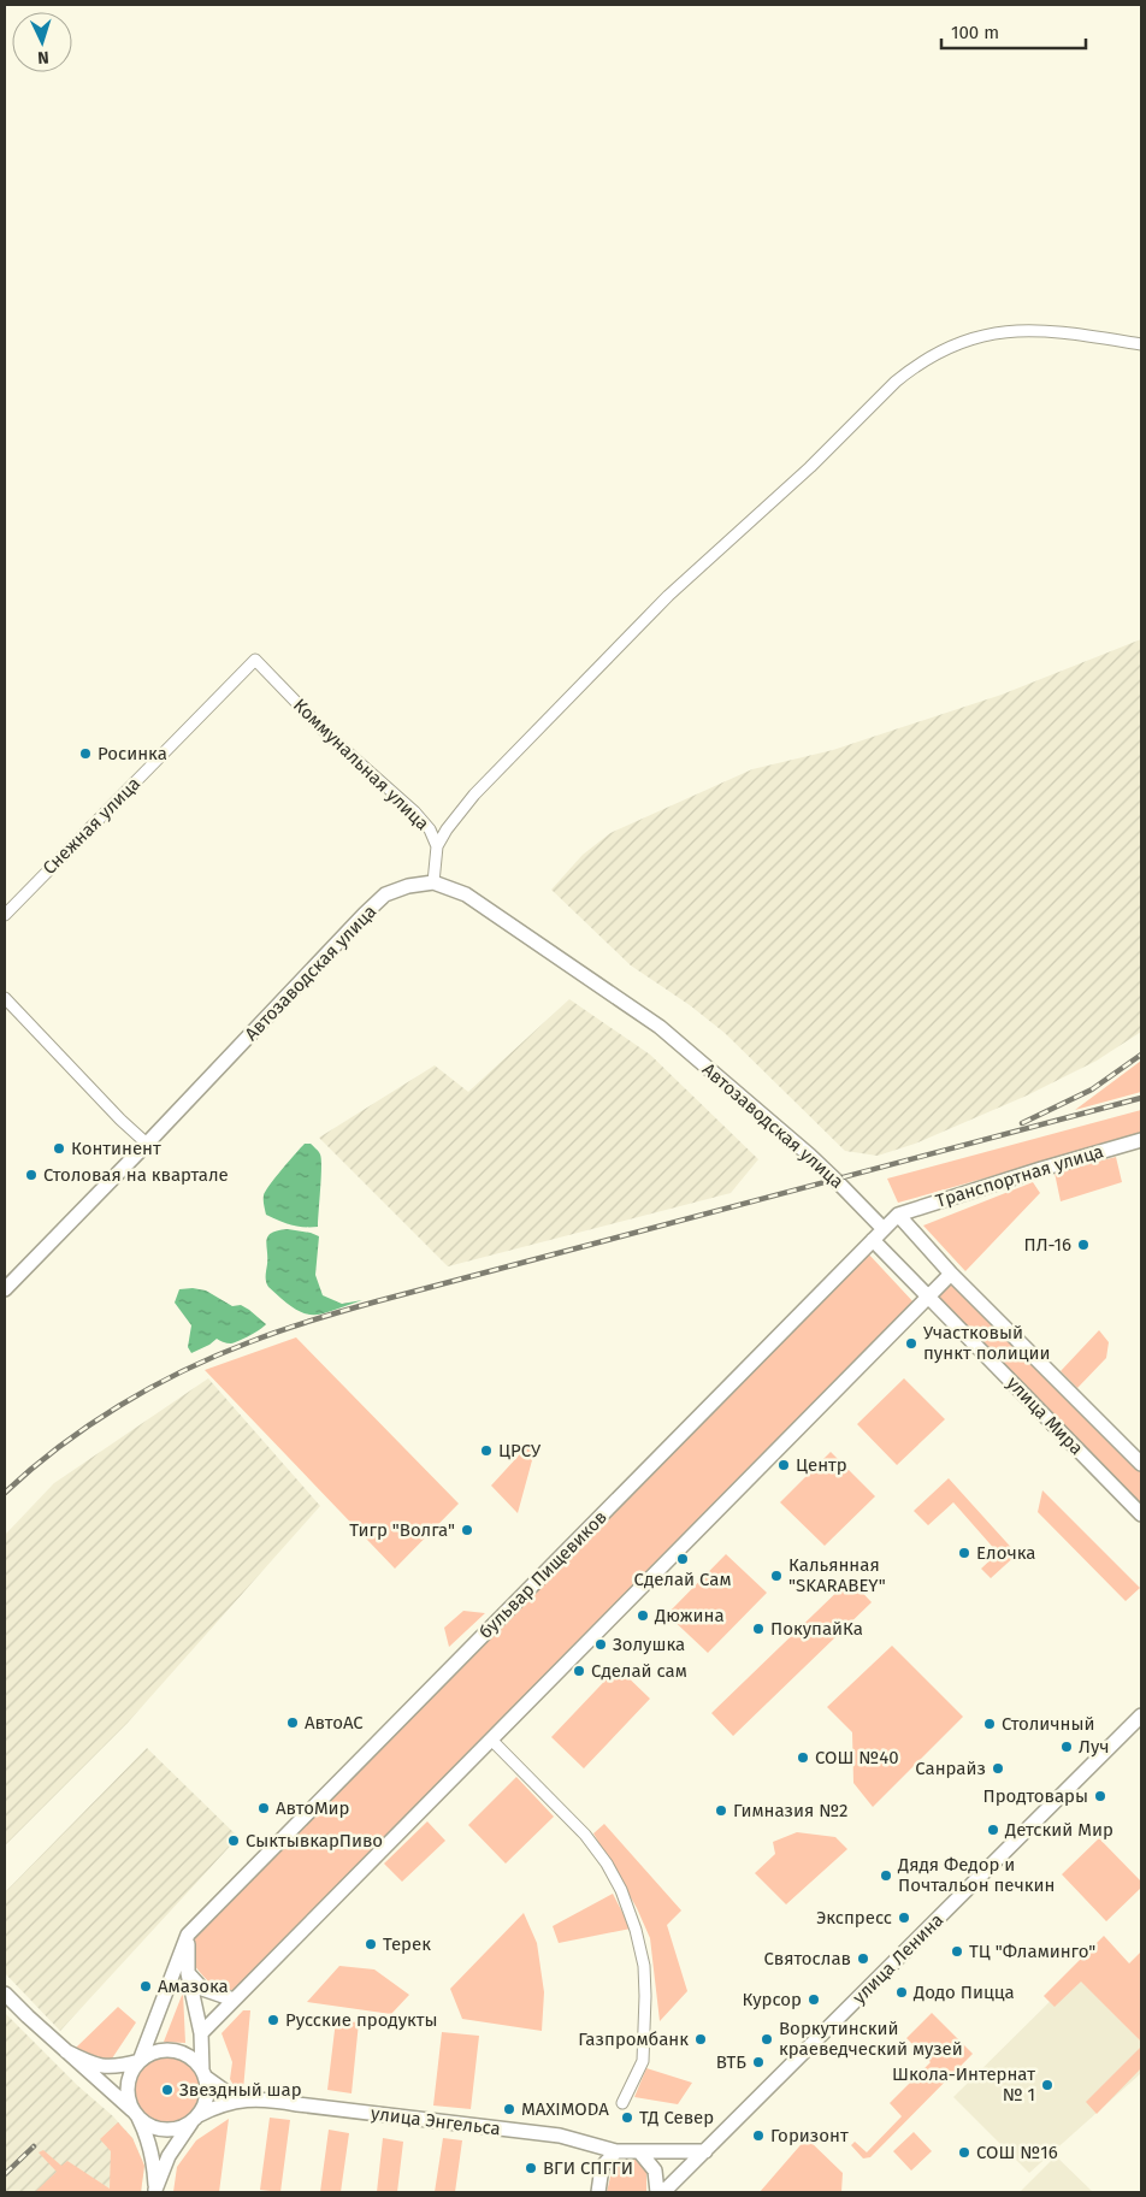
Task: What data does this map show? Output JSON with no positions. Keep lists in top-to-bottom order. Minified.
{"streets":{"main road":["Автозаводская улица","Транспортная улица","улица Мира","бульвар Пищевиков","улица Ленина","улица Энгельса"],"street":["Коммунальная улица","Снежная улица"]},"crossings":[["Коммунальная улица","Снежная улица"],["Коммунальная улица","Автозаводская улица"],["Автозаводская улица","бульвар Пищевиков"],["Транспортная улица","улица Мира"],["Транспортная улица","бульвар Пищевиков"],["улица Мира","бульвар Пищевиков"],["бульвар Пищевиков","улица Энгельса"]],"places":["Росинка","Континент","Столовая на квартале","ПЛ-16","Участковый пункт полиции","ЦРСУ","Центр","Тигр \"Волга\"","Елочка","Сделай Сам","Кальянная \"SKARABEY\"","Дюжина","ПокупайКа","Золушка","Сделай сам","АвтоАС","Столичный","Луч","СОШ №40","Санрайз","Продтовары","АвтоМир","Гимназия №2","Детский Мир","СыктывкарПиво","Дядя Федор и Почтальон печкин","Экспресс","Терек","ТЦ \"Фламинго\"","Святослав","Амазока","Додо Пицца","Курсор","Русские продукты","Газпромбанк","Воркутинский краеведческий музей","ВТБ","Школа-Интернат № 1","Звездный шар","MAXIMODA","ТД Север","Горизонт","СОШ №16","ВГИ СПГГИ"],"scale_bar":"100 m","north":"bottom"}
